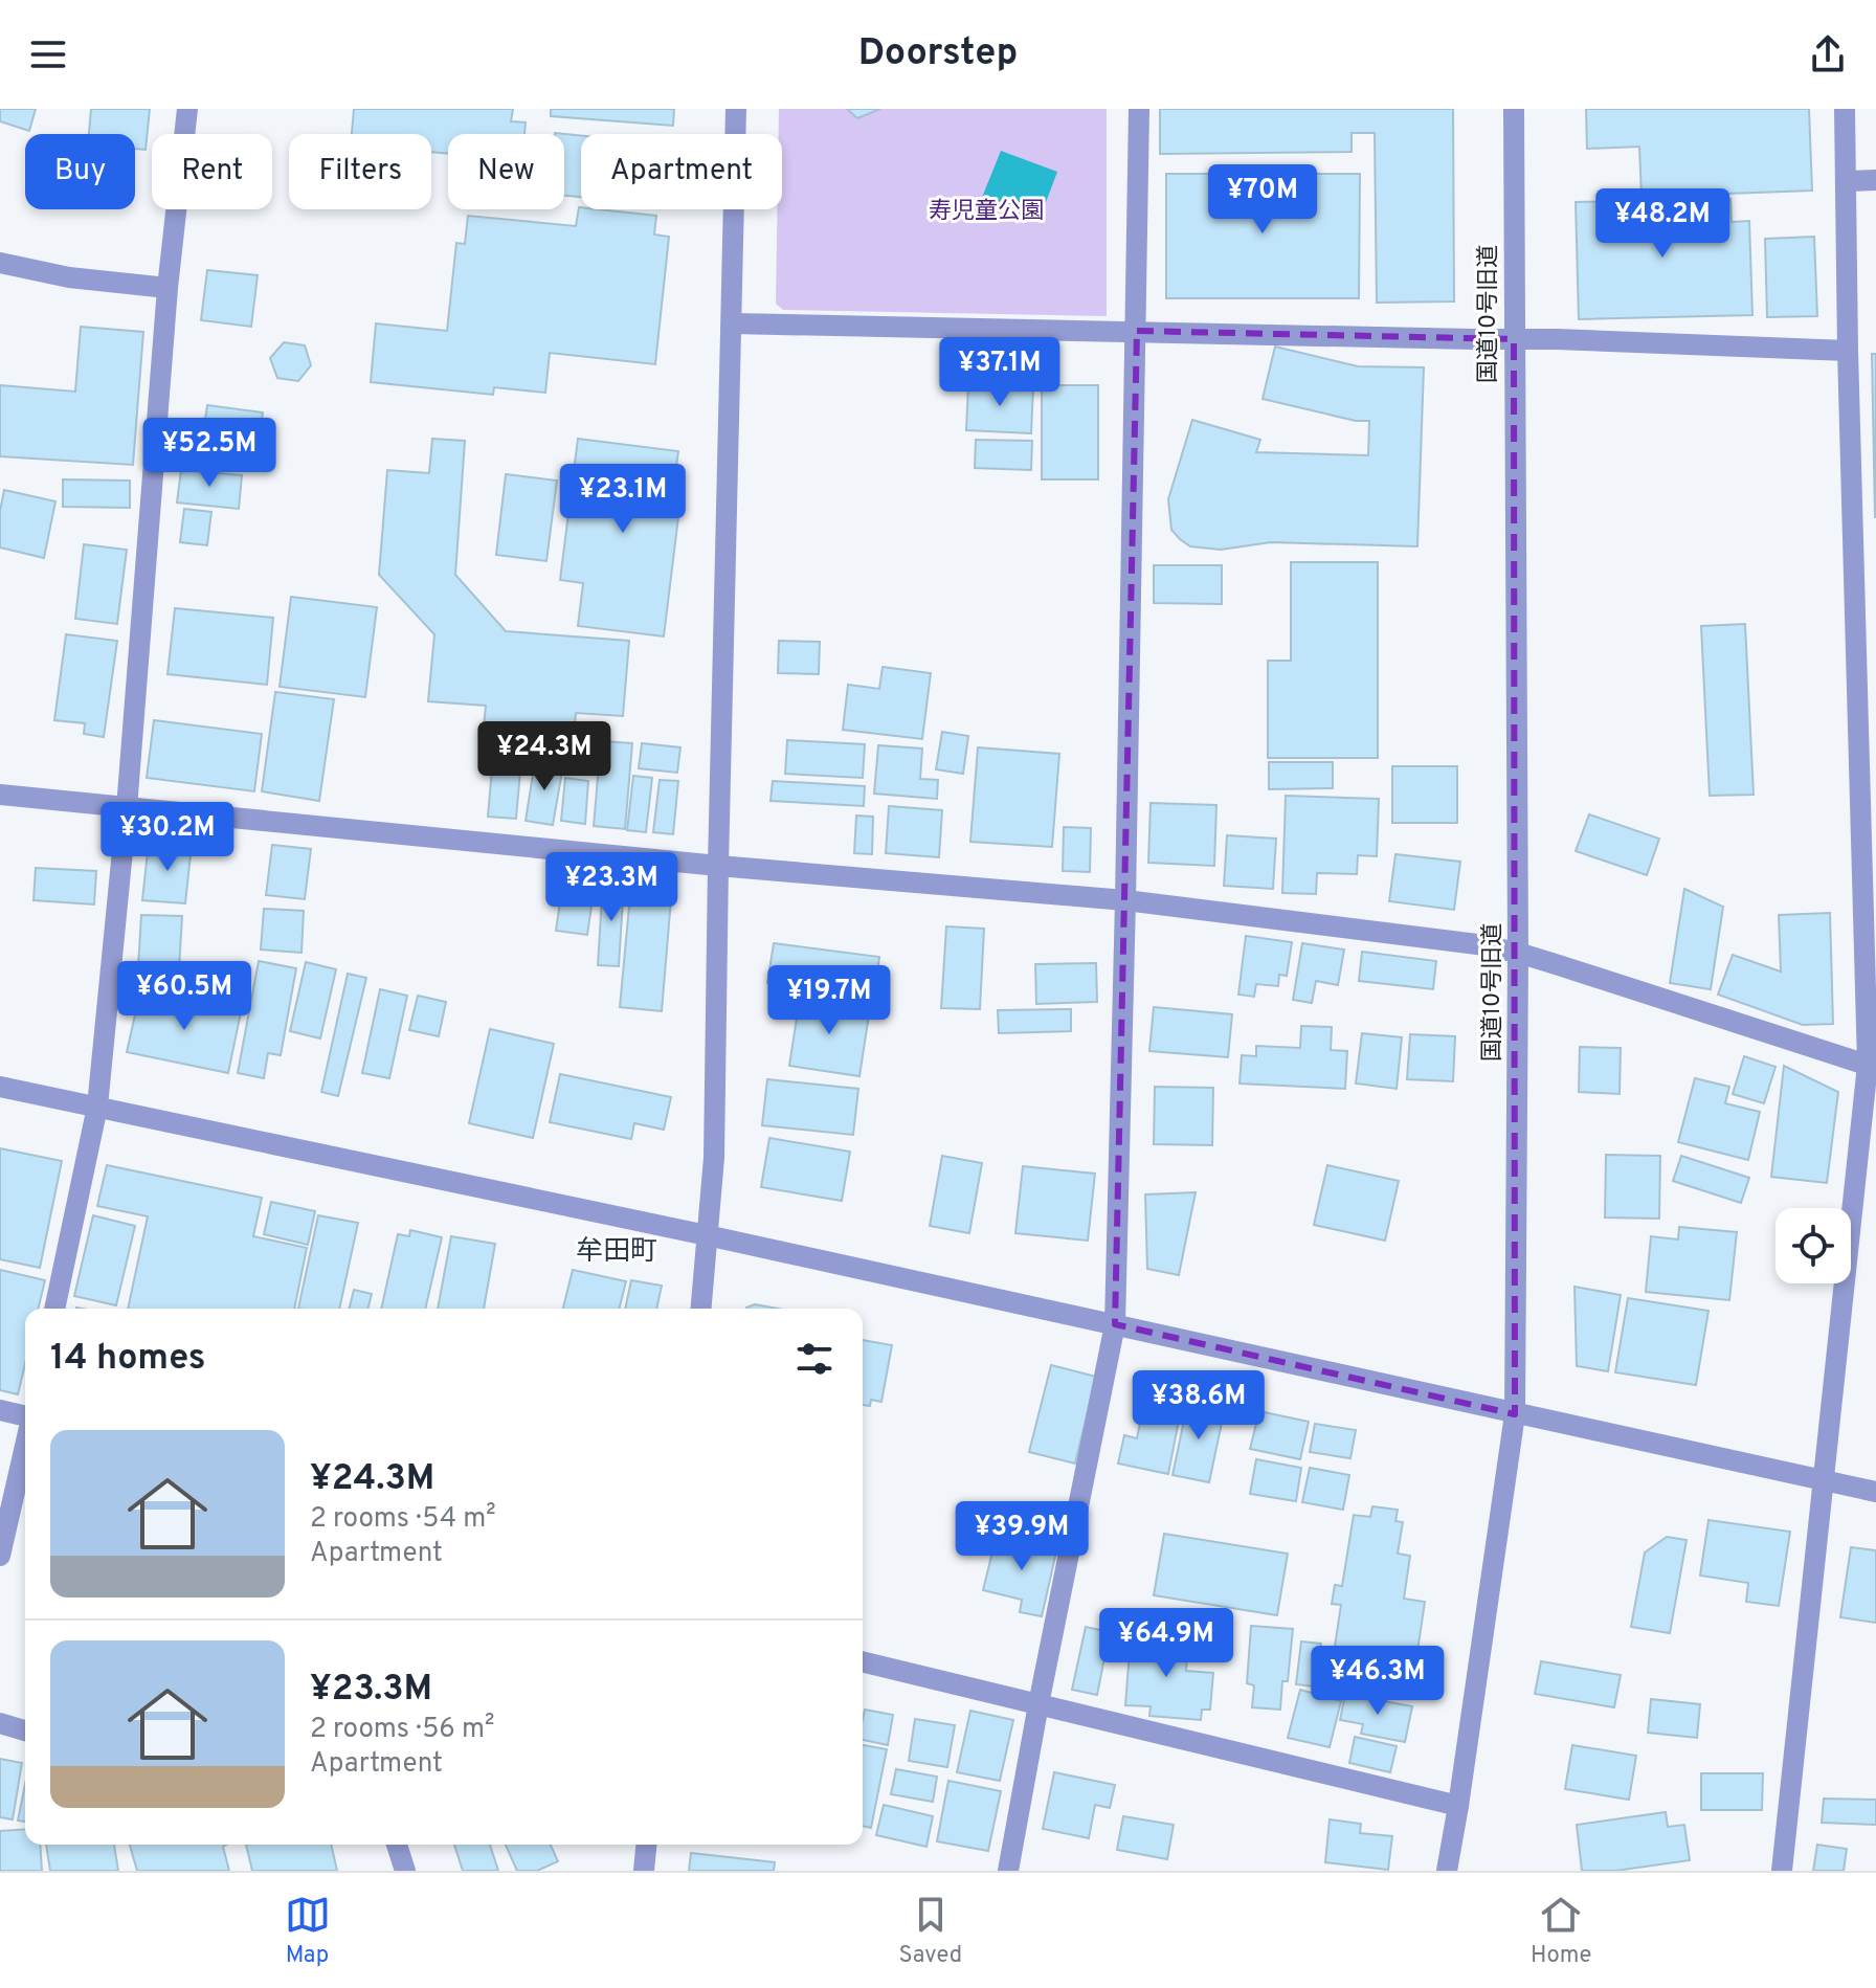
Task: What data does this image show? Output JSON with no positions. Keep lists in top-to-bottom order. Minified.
{"streets":{"street":["国道10号旧道"]},"districts":["牟田町"],"parks":["寿児童公園"],"page":{"header":"Doorstep","chip":["Buy","Rent","Filters","New","Apartment"],"price":["¥70M","¥48.2M","¥37.1M","¥52.5M","¥23.1M","¥24.3M","¥30.2M","¥23.3M","¥60.5M","¥19.7M","¥38.6M","¥39.9M","¥64.9M","¥46.3M"],"heading":"14 homes","list":[{"name":"¥24.3M","note":"2 rooms · 54 m² · Apartment"},{"name":"¥23.3M","note":"2 rooms · 56 m² · Apartment"}],"tabs":["Map","Saved","Home"]}}
